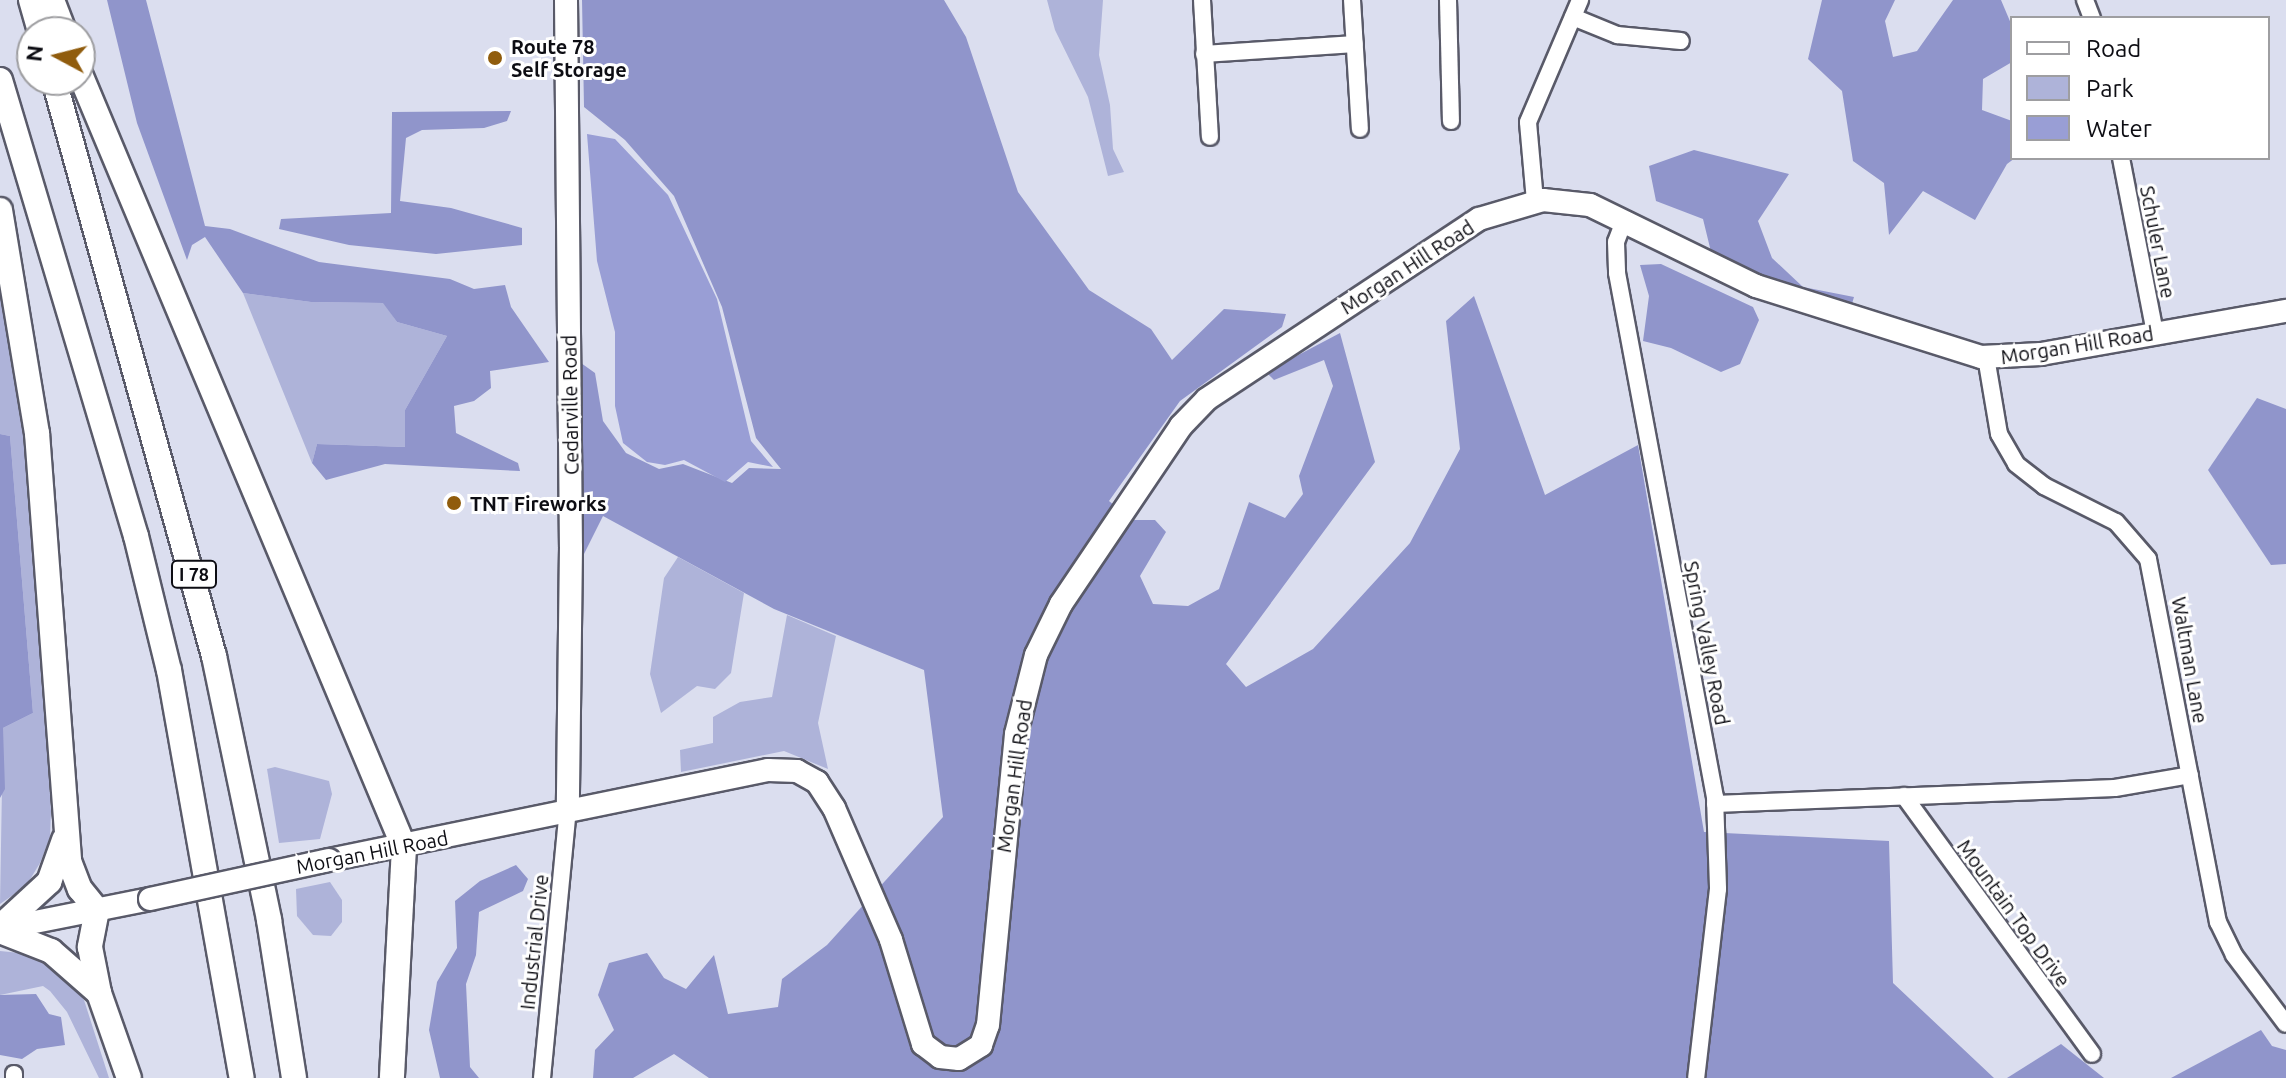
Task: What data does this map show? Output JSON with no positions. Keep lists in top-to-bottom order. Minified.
{"streets":{"highway":["I 78"],"main road":["Morgan Hill Road","Cedarville Road"],"street":["Schuler Lane","Spring Valley Road","Waltman Lane","Mountain Top Drive","Industrial Drive"]},"crossings":[["Schuler Lane","Morgan Hill Road"],["Morgan Hill Road","Cedarville Road"],["Morgan Hill Road","Spring Valley Road"],["Morgan Hill Road","Waltman Lane"],["Morgan Hill Road","Industrial Drive"],["Cedarville Road","Industrial Drive"]],"places":["Route 78 Self Storage","TNT Fireworks"],"legend":["Road","Park","Water"],"north":"left"}
